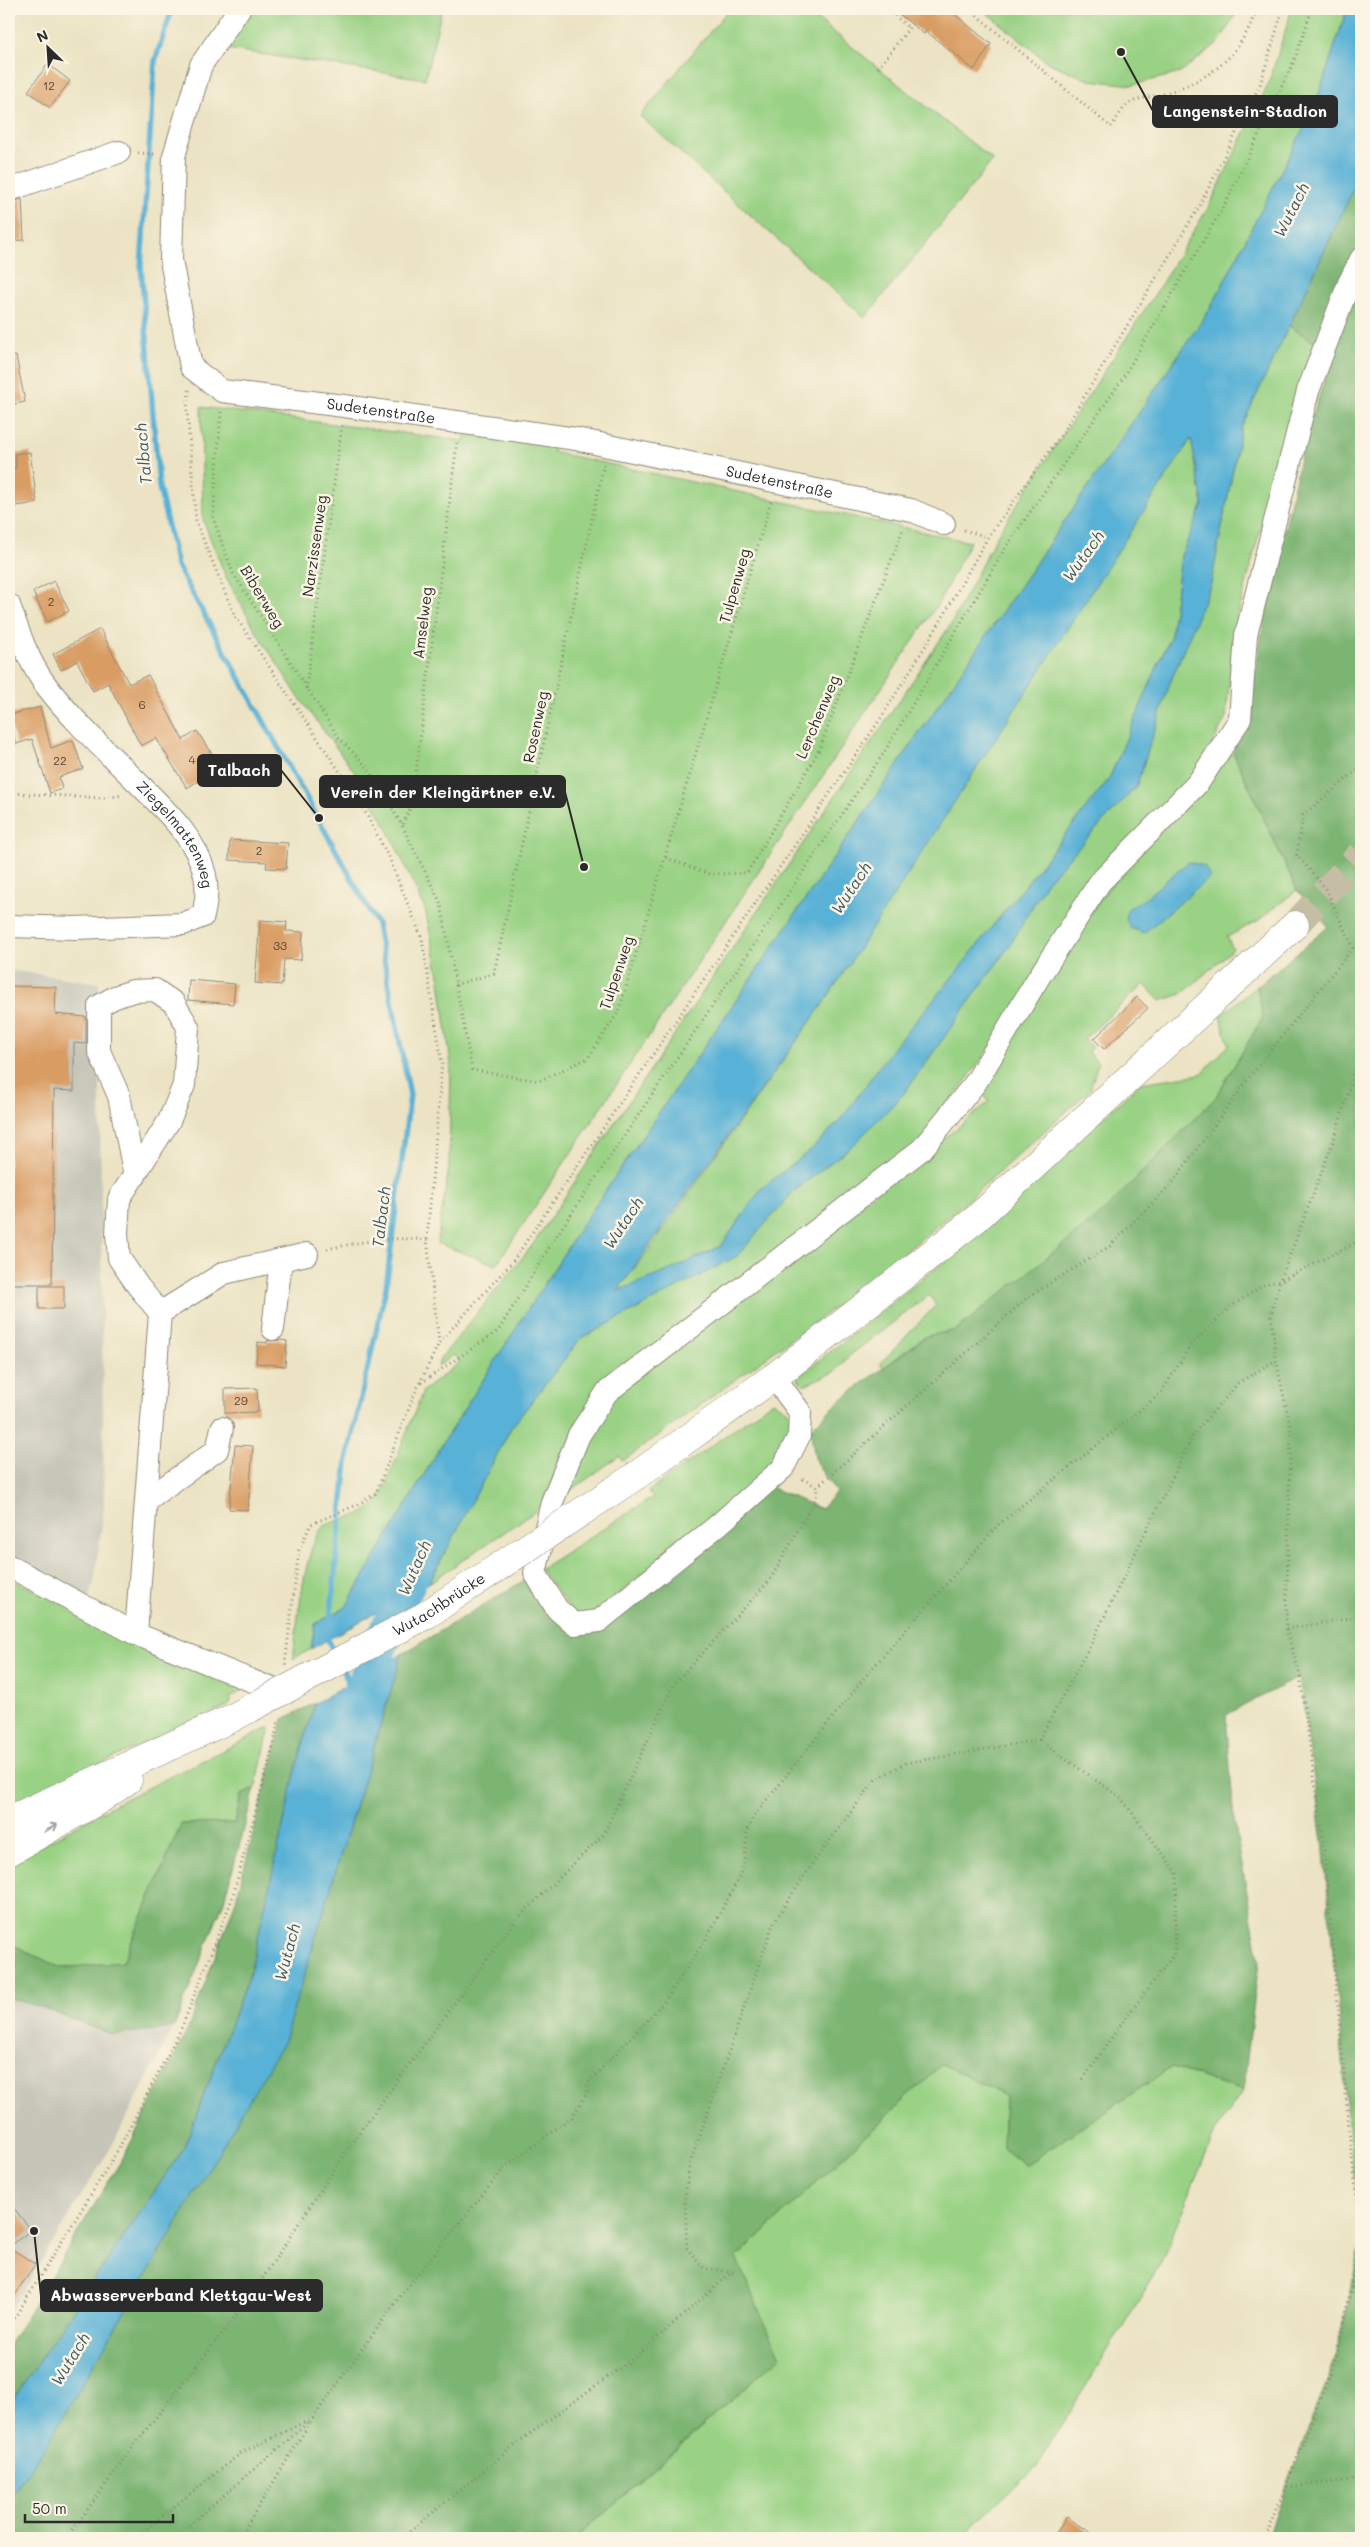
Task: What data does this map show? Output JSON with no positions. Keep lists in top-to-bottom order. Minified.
{"streets":{"highway":["Wutachbrücke"],"street":["Sudetenstraße","Ziegelmattenweg"],"path":["Narzissenweg","Tulpenweg","Biberweg","Amselweg","Lerchenweg","Rosenweg"]},"crossings":[["Sudetenstraße","Narzissenweg"],["Sudetenstraße","Tulpenweg"],["Sudetenstraße","Biberweg"],["Sudetenstraße","Amselweg"],["Sudetenstraße","Lerchenweg"],["Sudetenstraße","Rosenweg"],["Narzissenweg","Tulpenweg"],["Narzissenweg","Biberweg"],["Tulpenweg","Biberweg"],["Tulpenweg","Amselweg"],["Tulpenweg","Lerchenweg"],["Tulpenweg","Rosenweg"]],"water":["Wutach","Talbach"],"places":["Langenstein-Stadion","Talbach","Verein der Kleingärtner e.V.","Abwasserverband Klettgau-West"],"house_numbers":["12","2","6","4","22","2","33","29"],"scale_bar":"50 m","north":"top left"}
